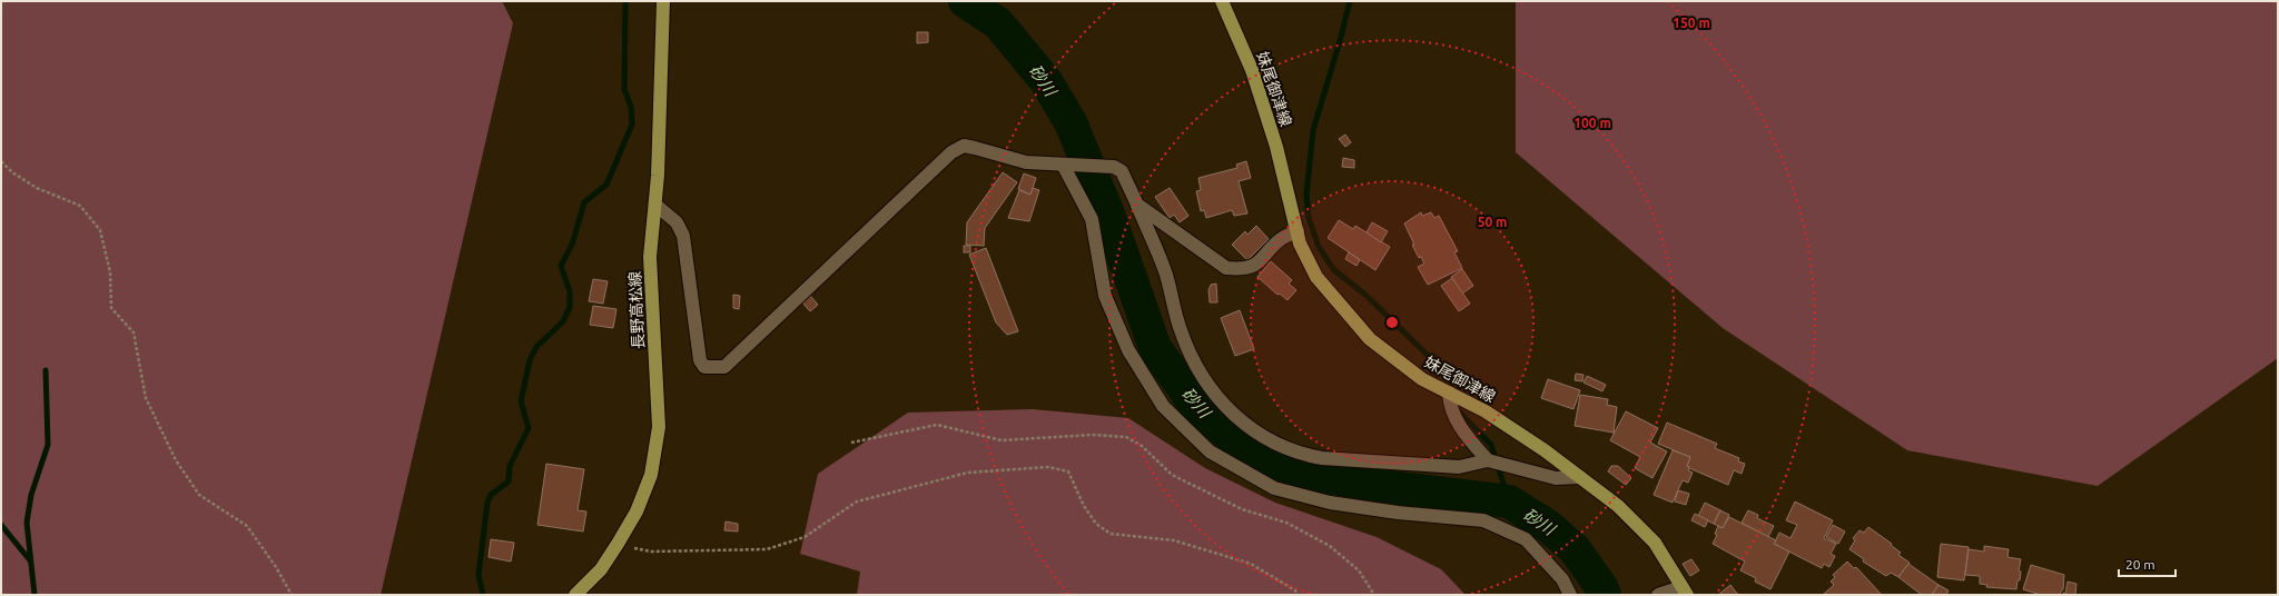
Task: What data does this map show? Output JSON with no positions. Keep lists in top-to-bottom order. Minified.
{"streets":{"main road":["妹尾御津線","長野高松線"]},"water":["砂川"],"scale_bar":"20 m","rings":["150 m","100 m","50 m"]}
